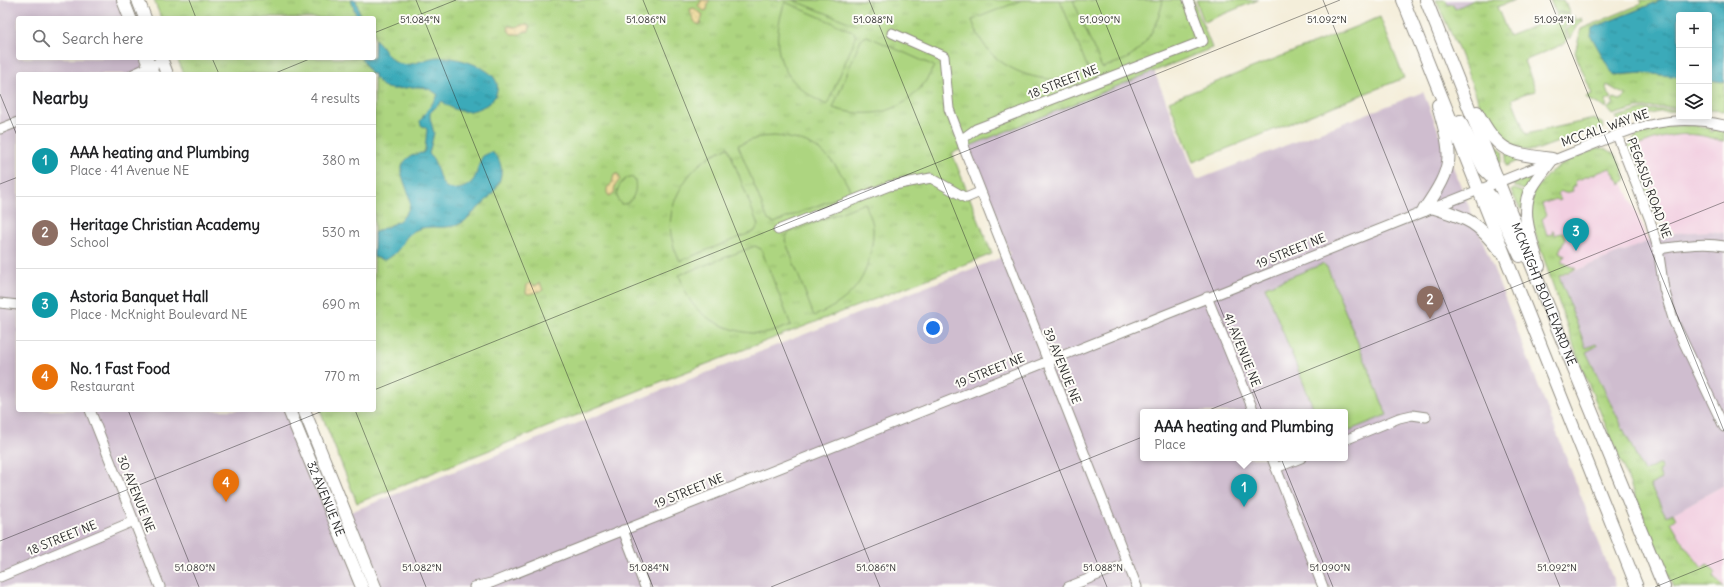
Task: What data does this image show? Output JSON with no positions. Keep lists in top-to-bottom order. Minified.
{"streets":{"main road":["MCKNIGHT BOULEVARD NE","32 AVENUE NE"],"street":["18 STREET NE","MCCALL WAY NE","PEGASUS ROAD NE","19 STREET NE","41 AVENUE NE","39 AVENUE NE","30 AVENUE NE"]},"crossings":[["18 STREET NE","39 AVENUE NE"],["18 STREET NE","30 AVENUE NE"],["MCCALL WAY NE","PEGASUS ROAD NE"],["MCCALL WAY NE","19 STREET NE"],["MCCALL WAY NE","MCKNIGHT BOULEVARD NE"],["19 STREET NE","MCKNIGHT BOULEVARD NE"],["19 STREET NE","41 AVENUE NE"],["19 STREET NE","39 AVENUE NE"]],"page":{"map_buttons":["+","−"],"search":"Search here","heading":["Nearby","4 results"],"list":[{"mark":"1","name":"AAA heating and Plumbing","note":"Place · 41 Avenue NE","value":"380 m"},{"mark":"2","name":"Heritage Christian Academy","note":"School","value":"530 m"},{"mark":"3","name":"Astoria Banquet Hall","note":"Place · McKnight Boulevard NE","value":"690 m"},{"mark":"4","name":"No. 1 Fast Food","note":"Restaurant","value":"770 m"}],"pins":["3","2","4","1"],"popup":["AAA heating and Plumbing","Place"]},"coordinates":["51.084°N","51.086°N","51.088°N","51.090°N","51.092°N","51.094°N","51.080°N","51.082°N"]}
